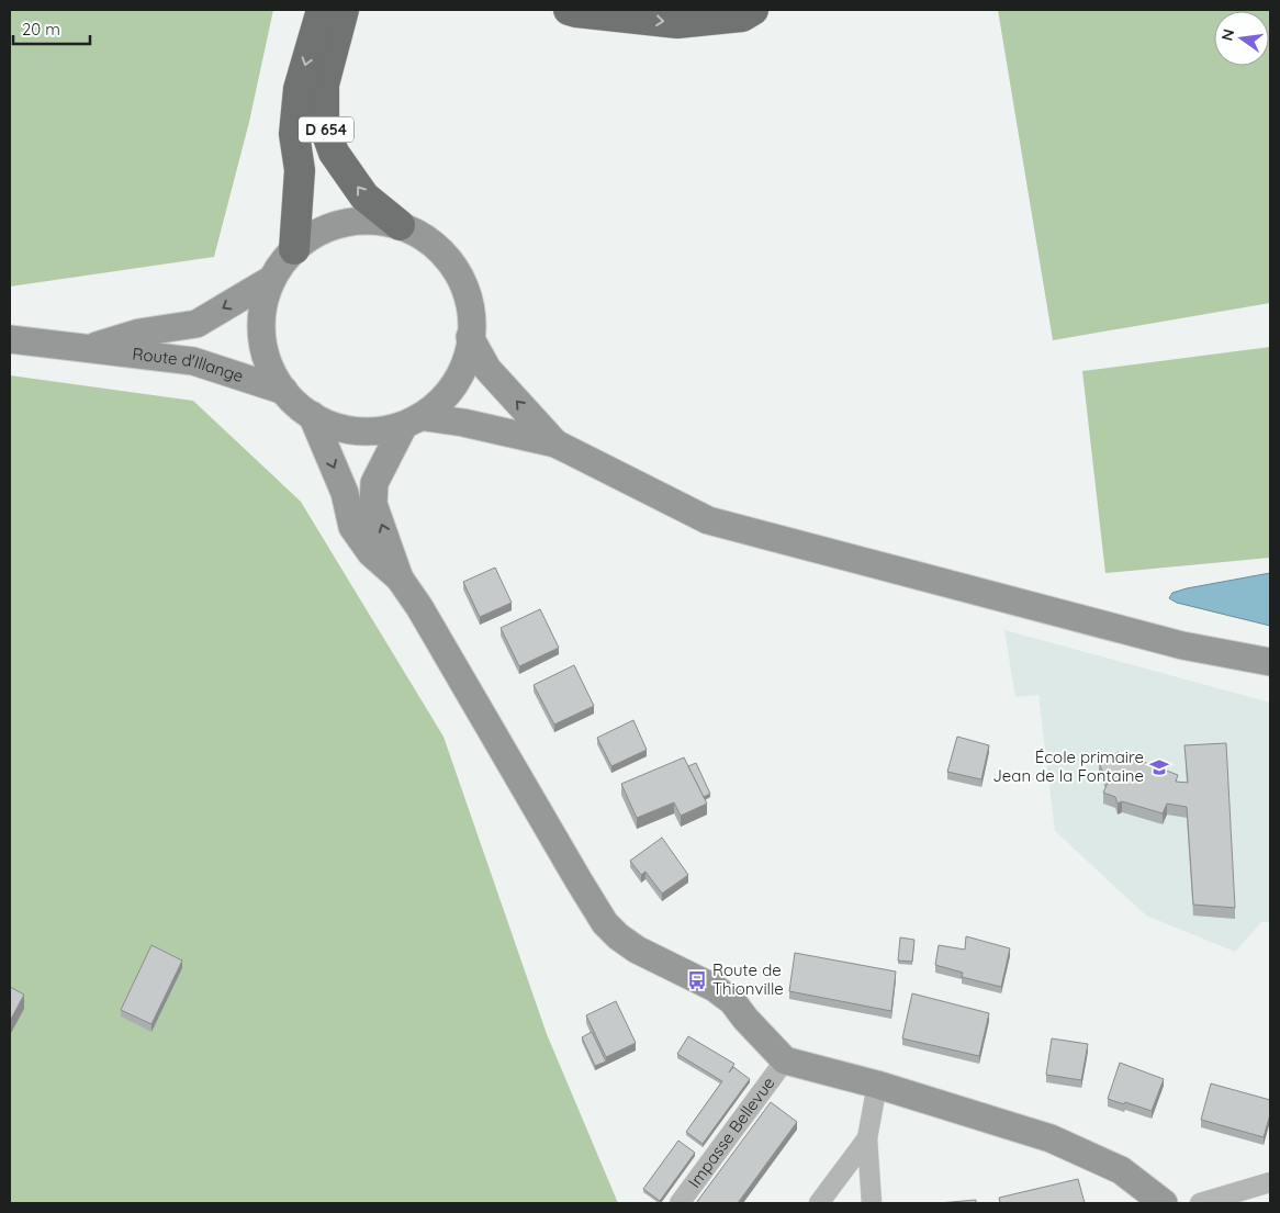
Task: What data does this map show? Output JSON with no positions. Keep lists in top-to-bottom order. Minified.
{"streets":{"highway":["D 654"],"main road":["Route d'Illange"],"street":["Impasse Bellevue"]},"one_way":["Route d'Illange"],"places":{"school or university":["École primaire Jean de la Fontaine"],"bus stop":["Route de Thionville"]},"scale_bar":"20 m","north":"left"}
